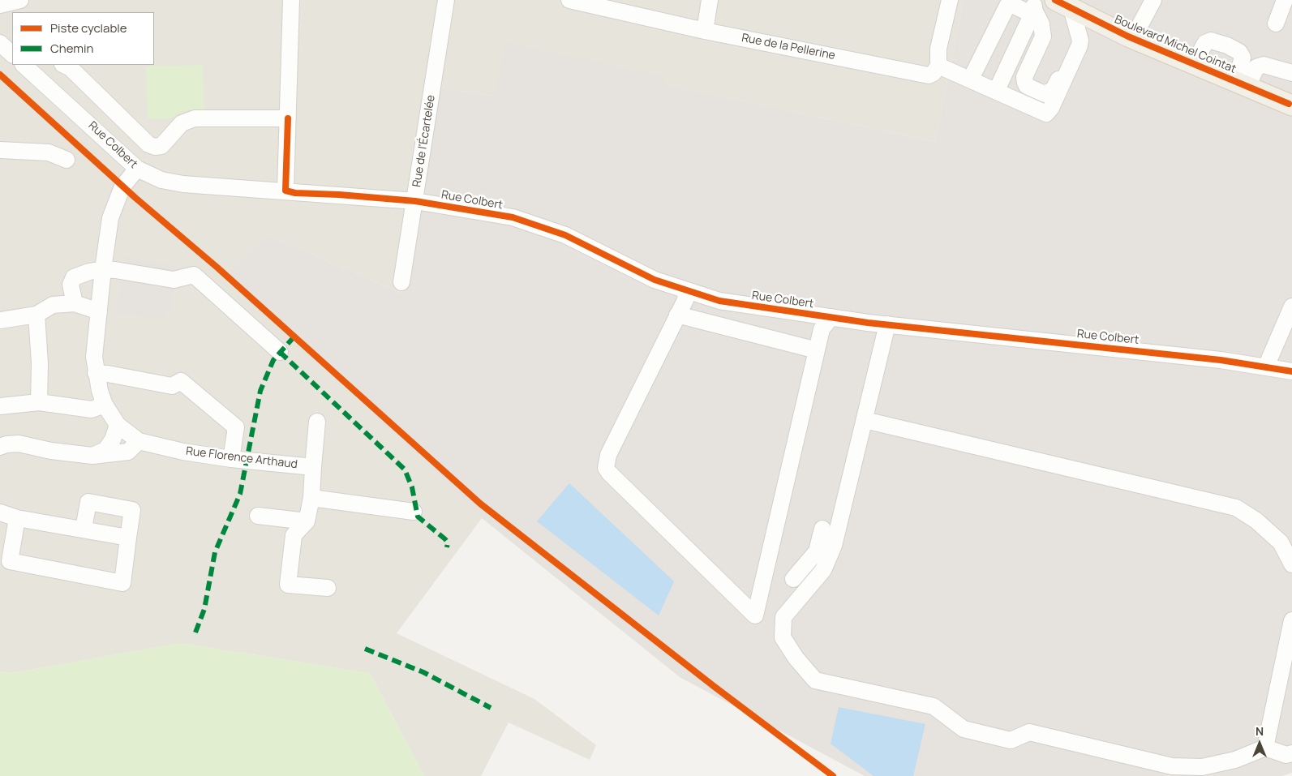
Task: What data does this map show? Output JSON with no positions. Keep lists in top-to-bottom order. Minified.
{"streets":{"main road":["Boulevard Michel Cointat"],"street":["Rue de la Pellerine","Rue de l'Écartelée","Rue Colbert","Rue Florence Arthaud"]},"crossings":[["Rue de l'Écartelée","Rue Colbert"],["Rue Colbert","Rue Florence Arthaud"]],"legend":["Piste cyclable","Chemin"],"north":"top"}
